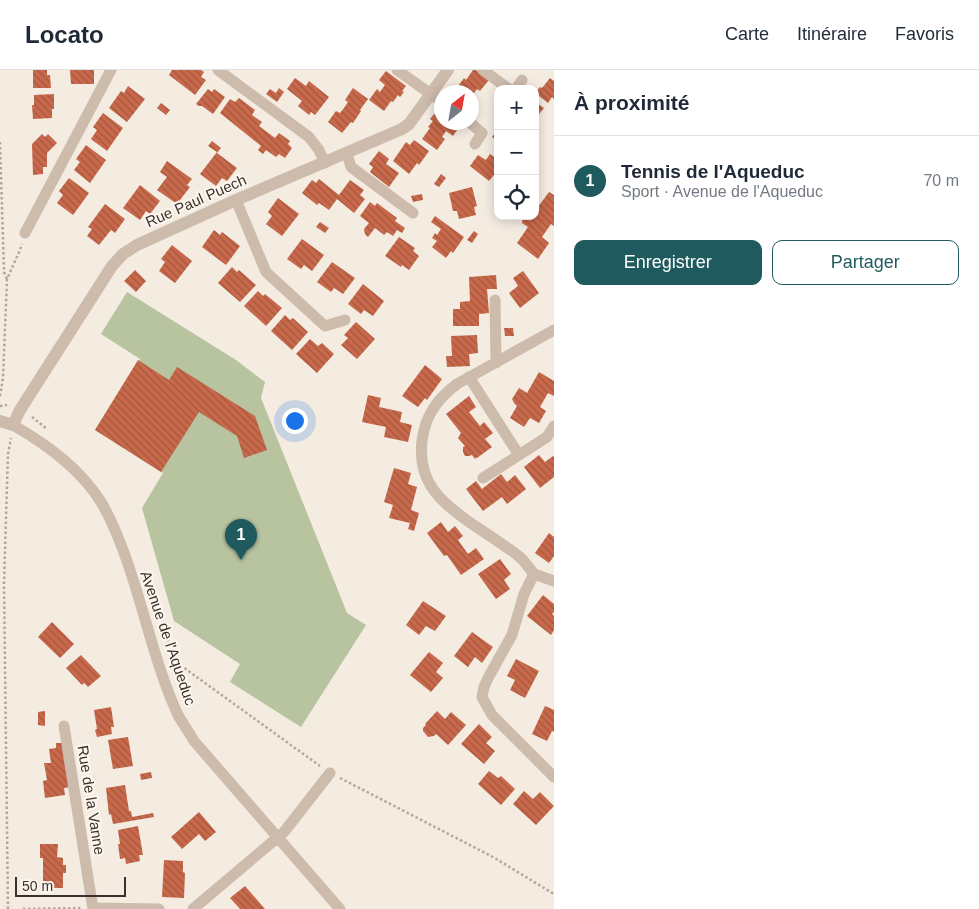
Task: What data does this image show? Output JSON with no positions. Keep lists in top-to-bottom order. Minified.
{"streets":{"street":["Rue Paul Puech","Avenue de l'Aqueduc","Rue de la Vanne"]},"crossings":[["Rue Paul Puech","Avenue de l'Aqueduc"]],"scale_bar":"50 m","north":"top right","page":{"header":"Locato","nav":["Carte","Itinéraire","Favoris"],"heading":"À proximité","map_buttons":["+","−"],"list":[{"mark":"1","name":"Tennis de l'Aqueduc","note":"Sport · Avenue de l'Aqueduc","value":"70 m"}],"buttons":["Enregistrer","Partager"],"pins":"1","scale":"50 m"}}
